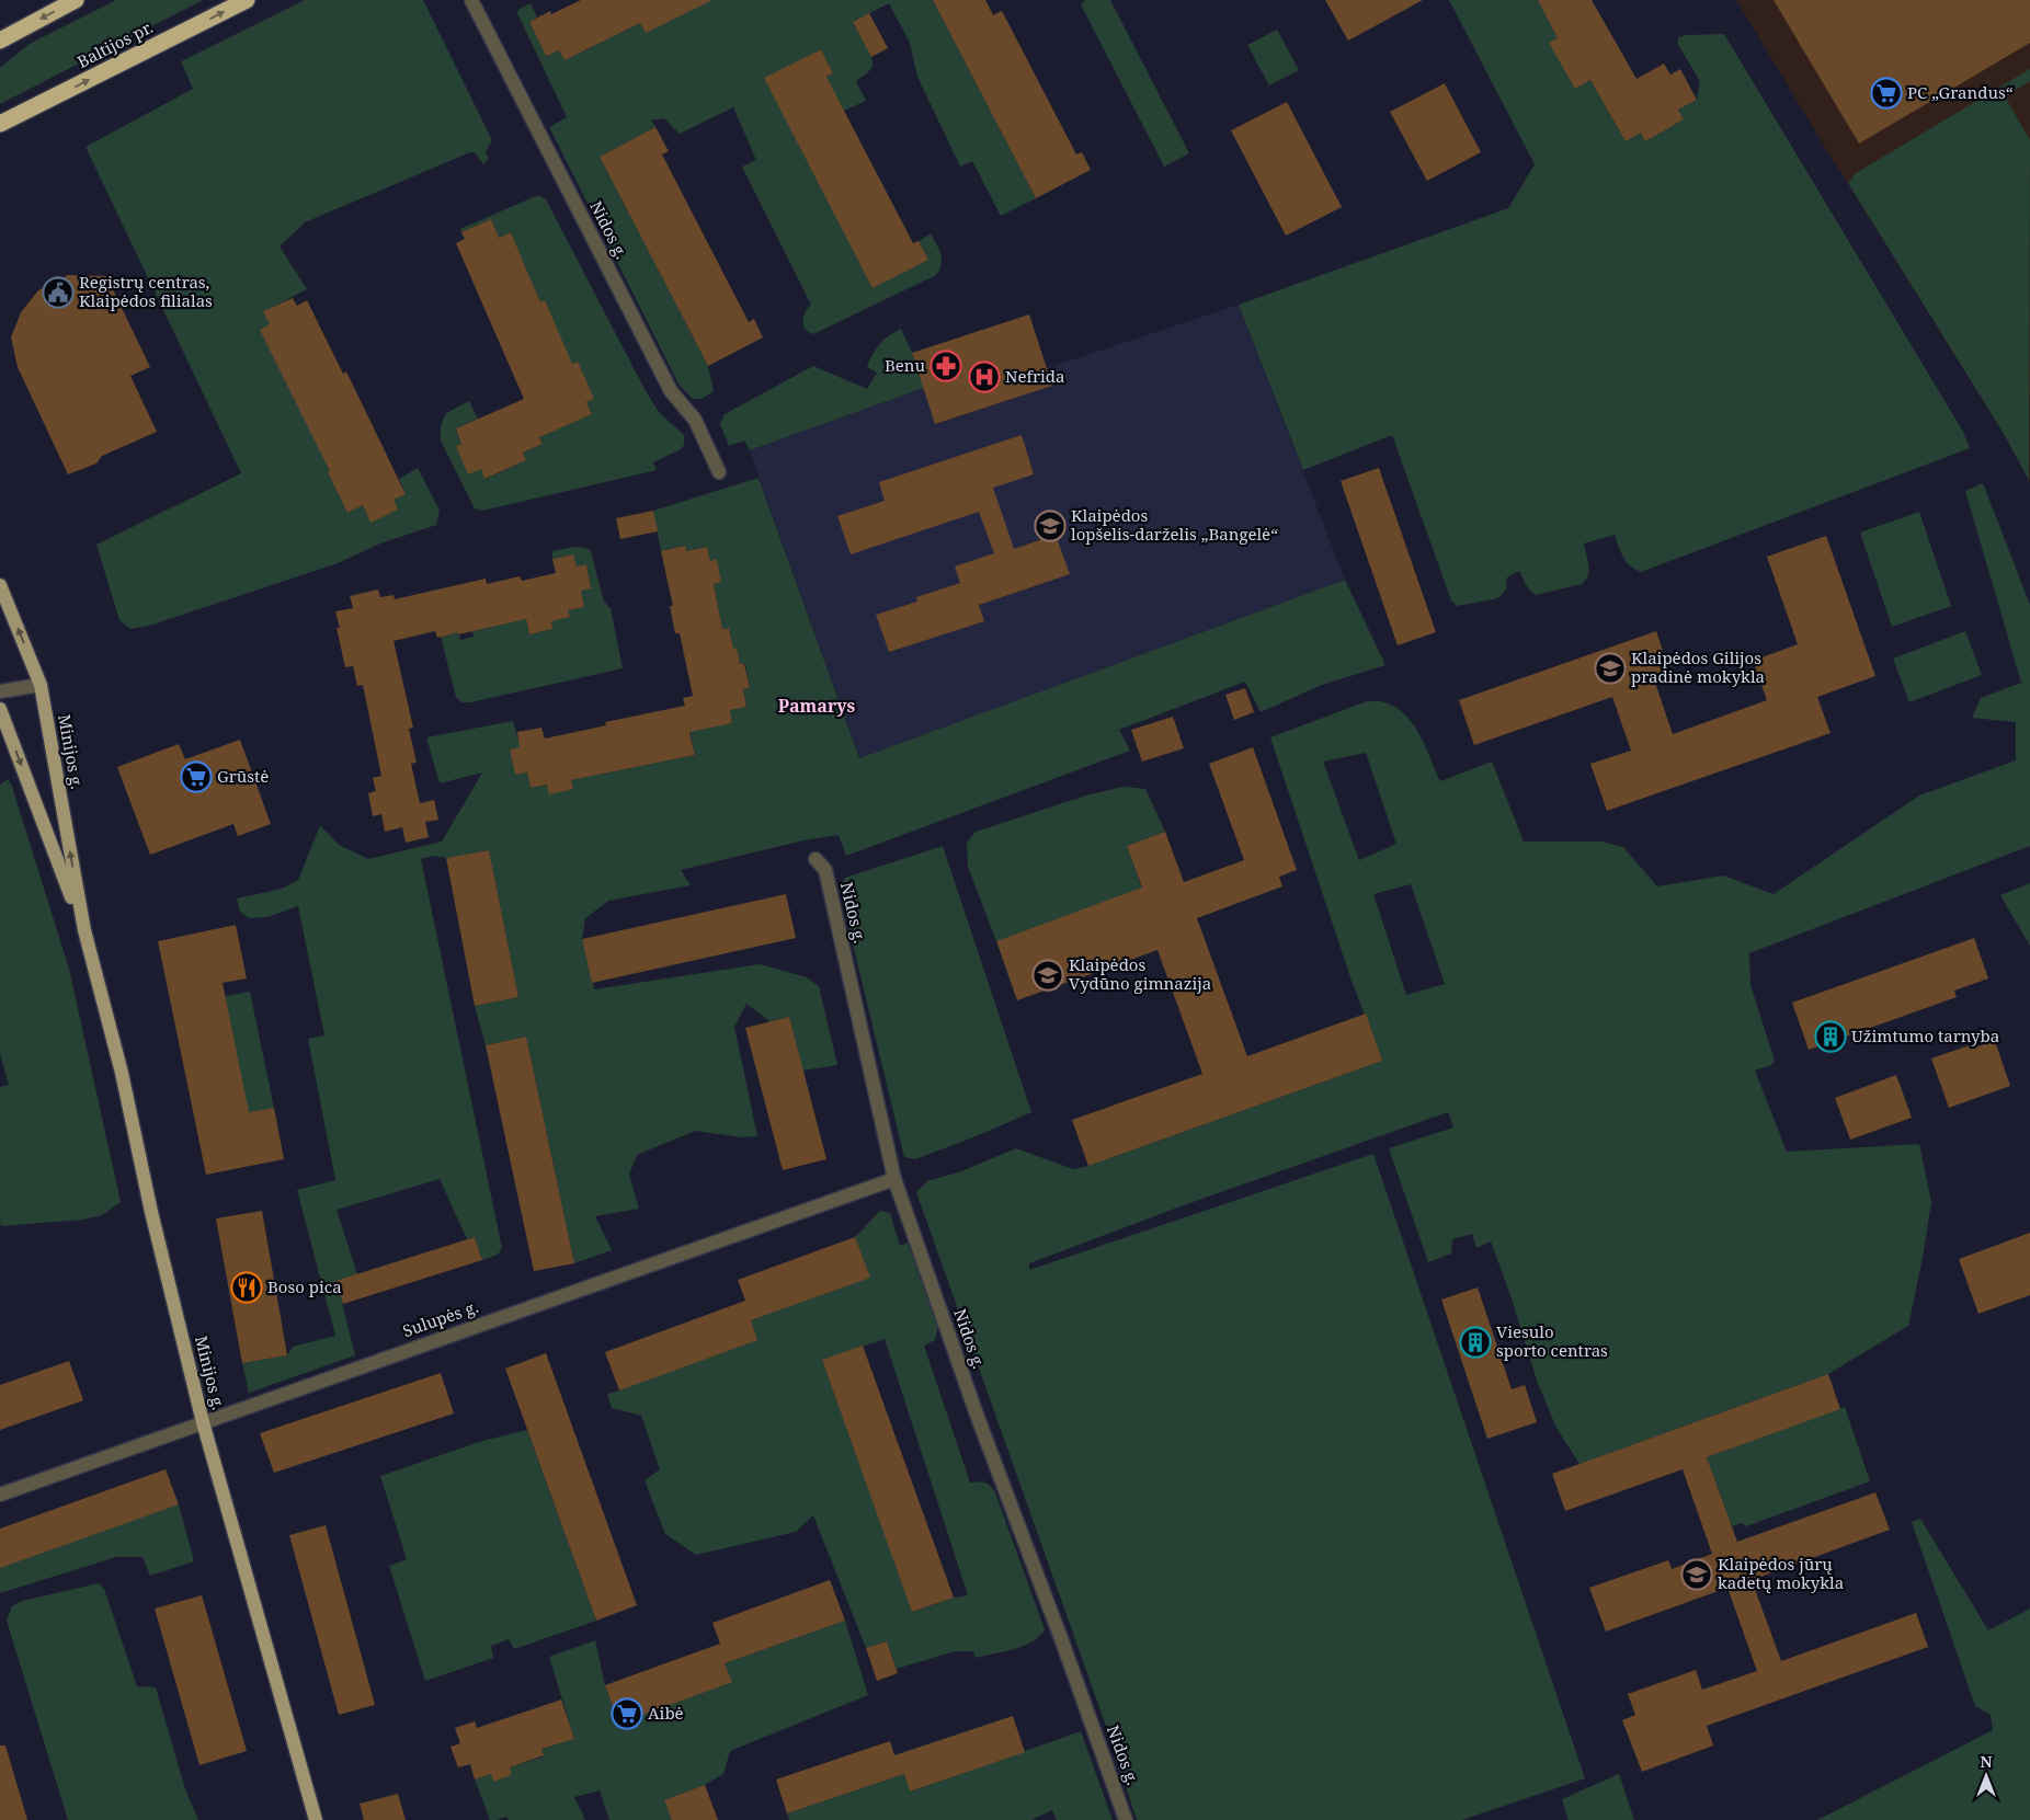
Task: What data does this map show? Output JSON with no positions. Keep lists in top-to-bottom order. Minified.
{"streets":{"highway":["Baltijos pr."],"main road":["Minijos g."],"street":["Nidos g.","Sulupės g."]},"crossings":[["Nidos g.","Sulupės g."],["Minijos g.","Sulupės g."]],"districts":["Pamarys"],"places":{"supermarket":["PC „Grandus“","Grūstė","Aibė"],"public building":["Registrų centras, Klaipėdos filialas"],"pharmacy":["Benu"],"hospital":["Nefrida"],"school or university":["Klaipėdos lopšelis-darželis „Bangelė“","Klaipėdos Gilijos pradinė mokykla","Klaipėdos Vydūno gimnazija","Klaipėdos jūrų kadetų mokykla"],"building":["Užimtumo tarnyba","Viesulo sporto centras"],"restaurant":["Boso pica"]},"north":"top"}
